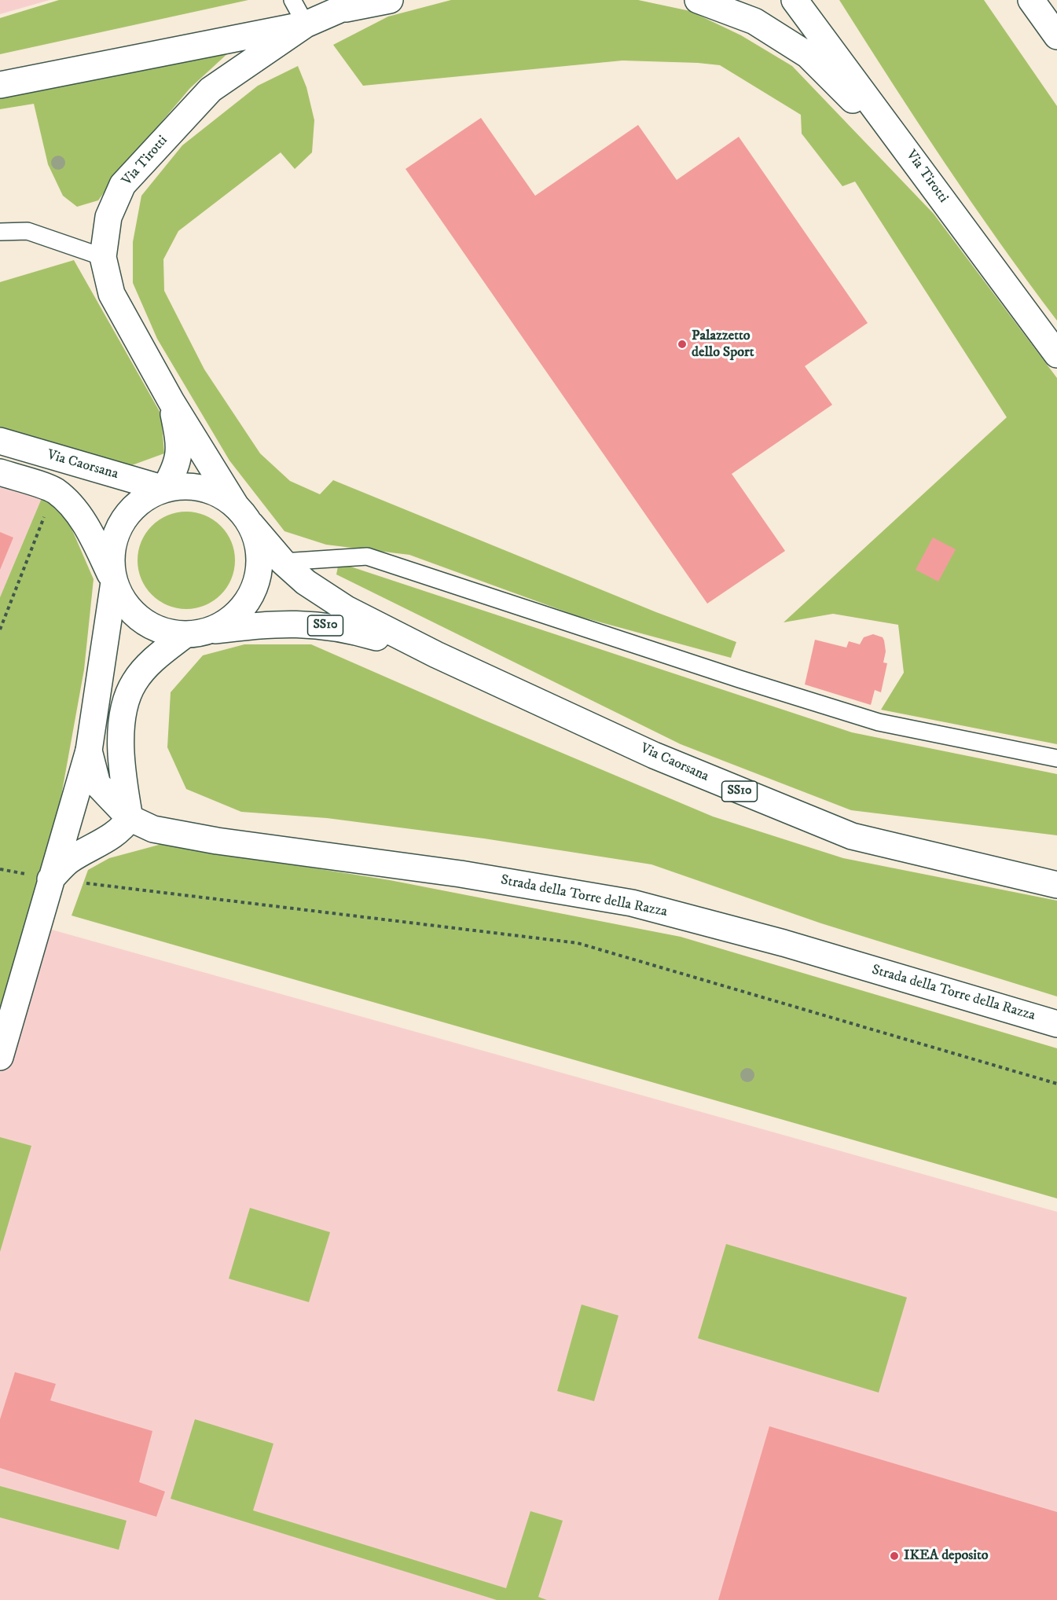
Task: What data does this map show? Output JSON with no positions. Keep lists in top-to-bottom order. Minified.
{"streets":{"main road":["Via Tirotti","Via Caorsana","SS10","Strada della Torre della Razza"]},"crossings":[["Via Tirotti","Via Caorsana"],["Via Tirotti","SS10"],["Via Caorsana","SS10"]],"places":["Palazzetto dello Sport","IKEA deposito"]}
